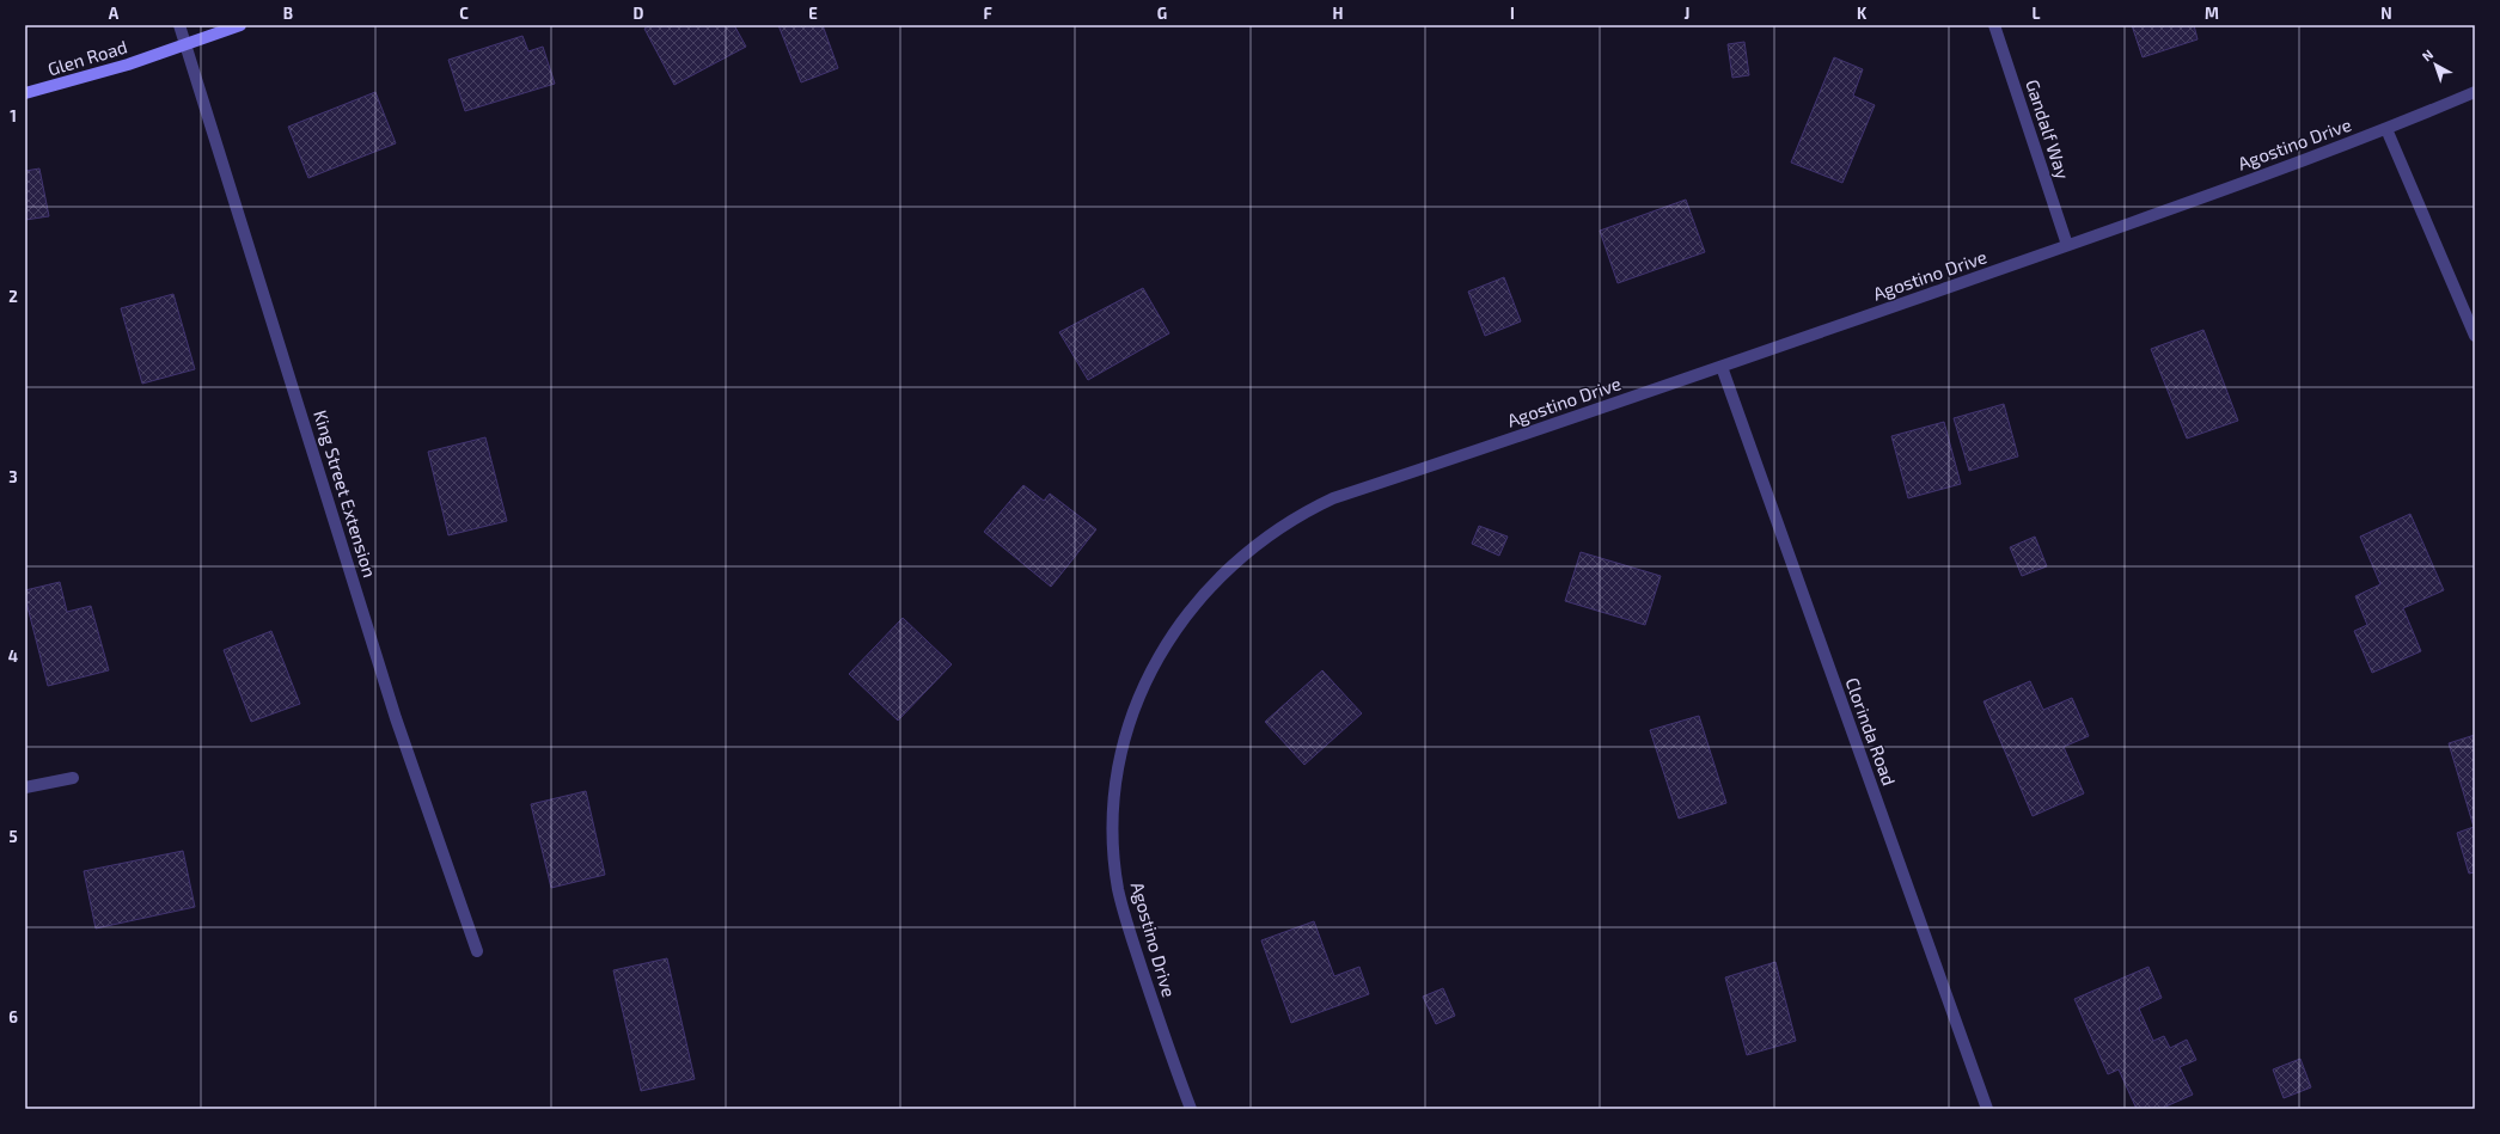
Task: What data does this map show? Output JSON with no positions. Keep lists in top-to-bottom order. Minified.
{"streets":{"street":["Glen Road","Gandalf Way","Agostino Drive","King Street Extension","Clorinda Road"]},"crossings":[["Glen Road","King Street Extension"],["Gandalf Way","Agostino Drive"],["Agostino Drive","Clorinda Road"]],"north":"top left","grid":{"columns":["A","B","C","D","E","F","G","H","I","J","K","L","M","N"],"rows":["1","2","3","4","5","6"]}}
